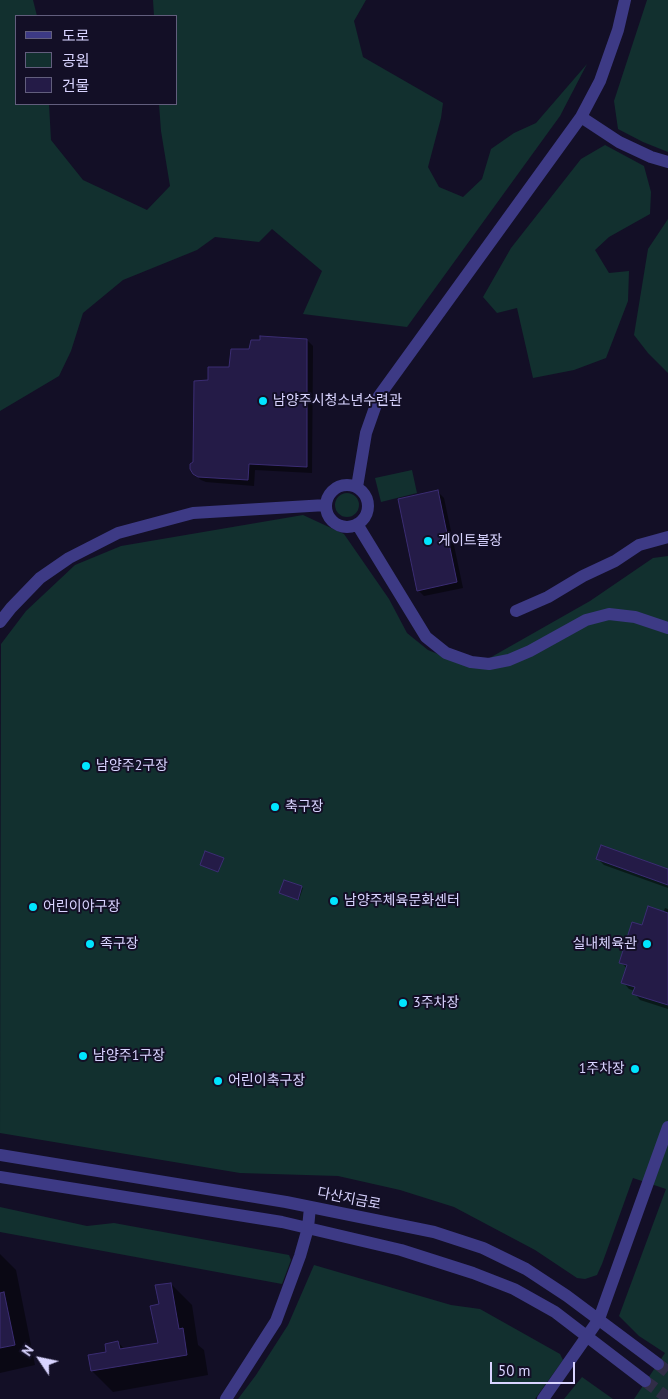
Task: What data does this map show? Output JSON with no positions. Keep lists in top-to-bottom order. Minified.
{"streets":{"street":["다산지금로"]},"places":["남양주시청소년수련관","게이트볼장","남양주2구장","축구장","남양주체육문화센터","어린이야구장","족구장","실내체육관","3주차장","남양주1구장","1주차장","어린이축구장"],"legend":["도로","공원","건물"],"scale_bar":"50 m","north":"top left"}
